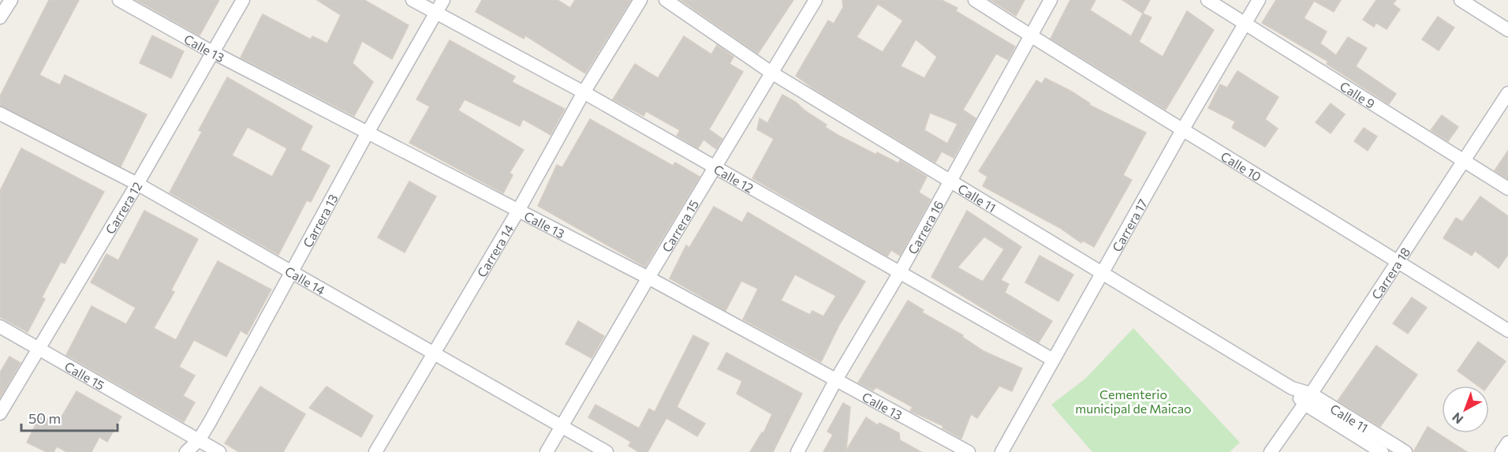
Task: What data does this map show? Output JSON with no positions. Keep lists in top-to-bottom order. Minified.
{"streets":{"street":["Calle 13","Calle 9","Calle 10","Calle 12","Calle 11","Carrera 12","Carrera 13","Carrera 15","Carrera 17","Carrera 16","Carrera 14","Carrera 18","Calle 14","Calle 15"]},"crossings":[["Calle 13","Carrera 12"],["Calle 13","Carrera 13"],["Calle 13","Carrera 15"],["Calle 13","Carrera 16"],["Calle 13","Carrera 14"],["Calle 9","Carrera 17"],["Calle 9","Carrera 18"],["Calle 10","Carrera 17"],["Calle 10","Carrera 16"],["Calle 10","Carrera 18"],["Calle 12","Carrera 13"],["Calle 12","Carrera 15"],["Calle 12","Carrera 17"],["Calle 12","Carrera 16"],["Calle 12","Carrera 14"],["Calle 11","Carrera 15"],["Calle 11","Carrera 17"],["Calle 11","Carrera 16"],["Calle 11","Carrera 18"],["Carrera 12","Calle 14"],["Carrera 12","Calle 15"],["Carrera 13","Calle 14"],["Carrera 13","Calle 15"],["Carrera 15","Calle 14"],["Carrera 14","Calle 14"]],"parks":["Cementerio municipal de Maicao"],"scale_bar":"50 m","north":"bottom left"}
